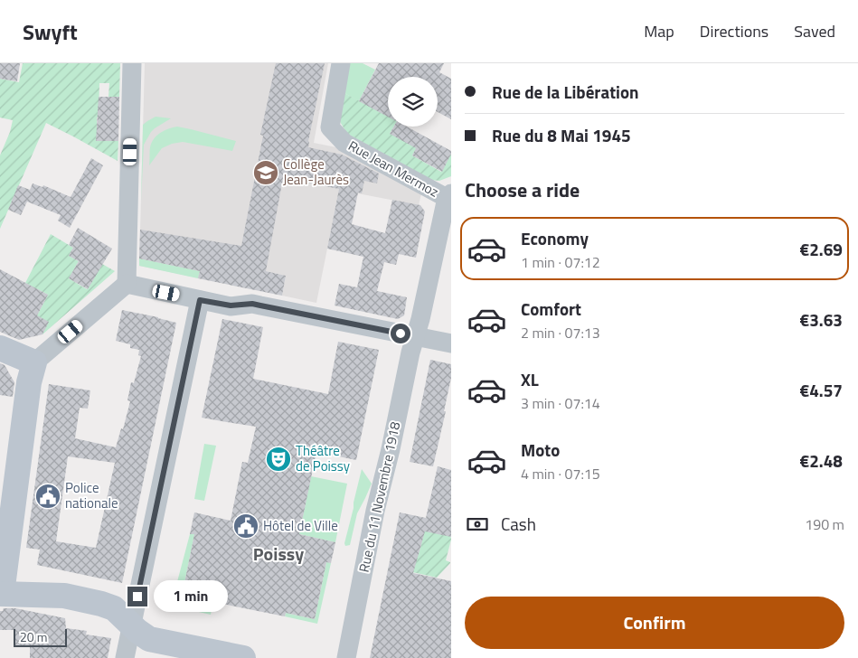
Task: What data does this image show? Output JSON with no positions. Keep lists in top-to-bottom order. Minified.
{"streets":{"street":["Rue Jean Mermoz","Rue du 11 Novembre 1918"]},"crossings":[["Rue Jean Mermoz","Rue du 11 Novembre 1918"]],"districts":["Poissy"],"places":{"school or university":["Collège Jean-Jaurès"],"theatre":["Théâtre de Poissy"],"public building":["Police nationale","Hôtel de Ville"]},"scale_bar":"20 m","page":{"header":"Swyft","nav":["Map","Directions","Saved"],"banner":["Rue de la Libération","Rue du 8 Mai 1945"],"heading":"Choose a ride","list":[{"name":"Economy","note":"1 min · 07:12","value":"€2.69"},{"name":"Comfort","note":"2 min · 07:13","value":"€3.63"},{"name":"XL","note":"3 min · 07:14","value":"€4.57"},{"name":"Moto","note":"4 min · 07:15","value":"€2.48"}],"pay":["Cash","190 m"],"bubble":"1 min","buttons":"Confirm","scale":"20 m"}}
